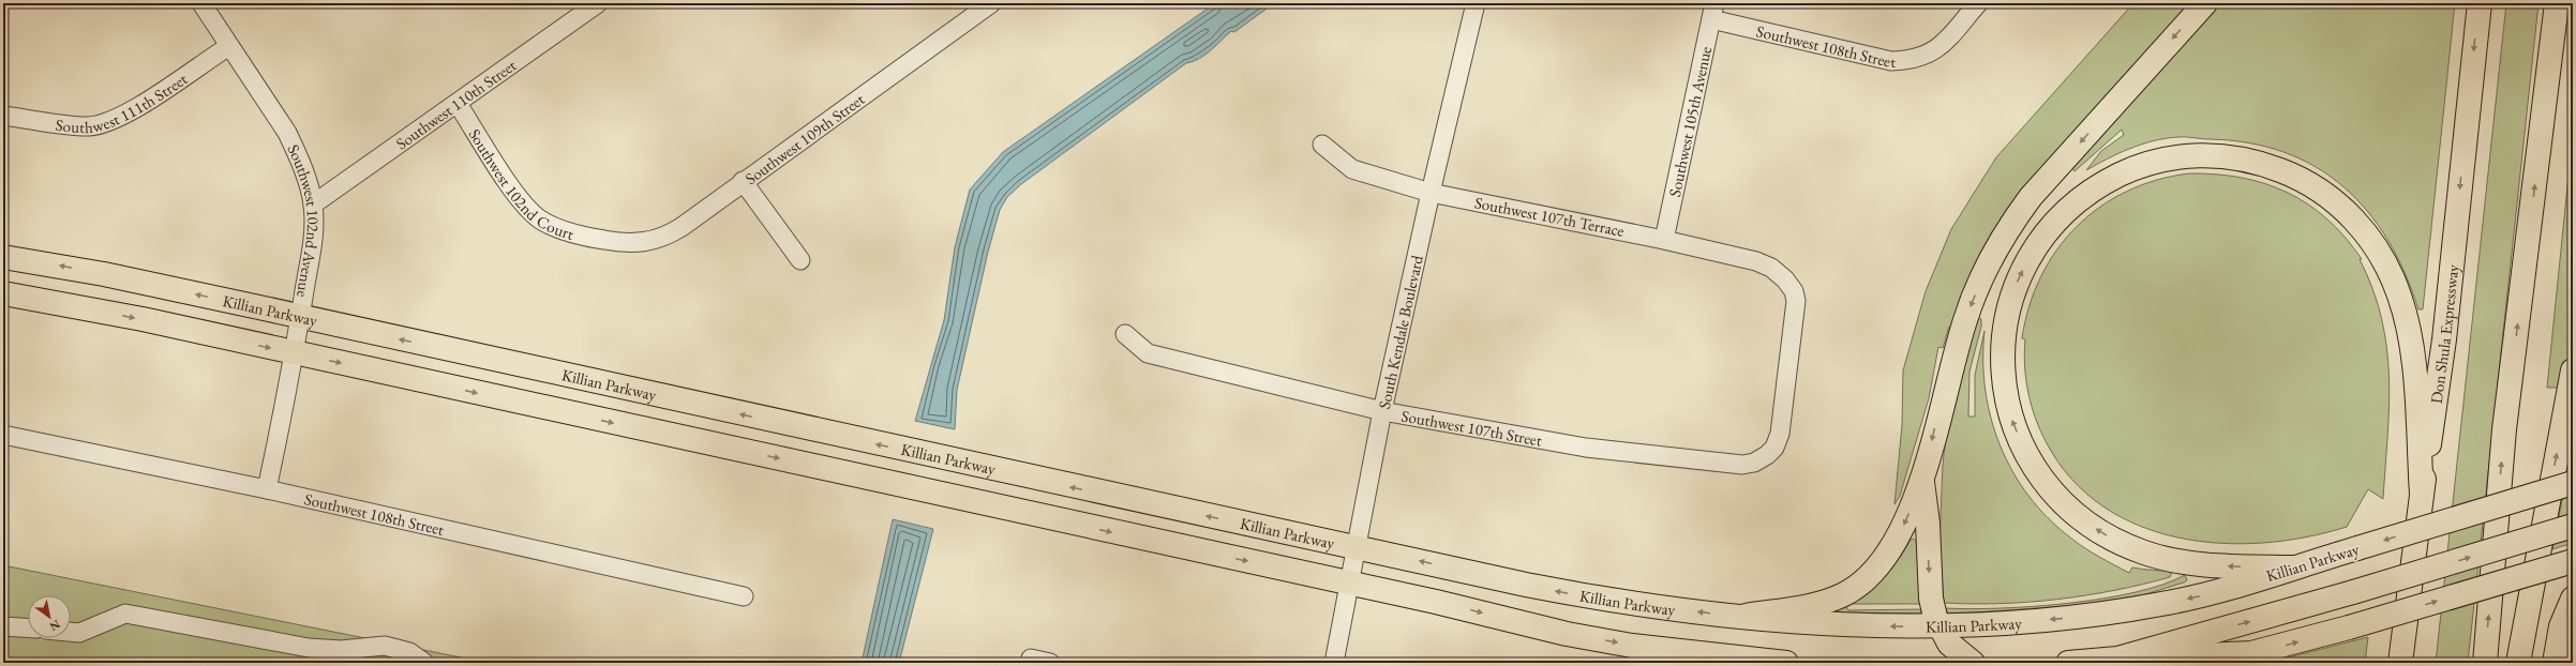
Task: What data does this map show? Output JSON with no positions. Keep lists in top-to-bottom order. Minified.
{"streets":{"main road":["Killian Parkway","Don Shula Expressway"],"street":["Southwest 108th Street","Southwest 111th Street","Southwest 110th Street","Southwest 105th Avenue","Southwest 109th Street","Southwest 102nd Court","Southwest 107th Terrace","Southwest 102nd Avenue","South Kendale Boulevard","Southwest 107th Street"]},"crossings":[["Southwest 108th Street","Southwest 105th Avenue"],["Southwest 108th Street","Southwest 102nd Avenue"],["Southwest 111th Street","Southwest 102nd Avenue"],["Southwest 110th Street","Southwest 102nd Court"],["Southwest 110th Street","Southwest 102nd Avenue"],["Southwest 105th Avenue","Southwest 107th Terrace"],["Southwest 109th Street","Southwest 102nd Court"],["Southwest 107th Terrace","South Kendale Boulevard"],["Southwest 107th Terrace","Southwest 107th Street"],["Southwest 102nd Avenue","Killian Parkway"],["Killian Parkway","South Kendale Boulevard"],["South Kendale Boulevard","Southwest 107th Street"]],"north":"bottom right"}
